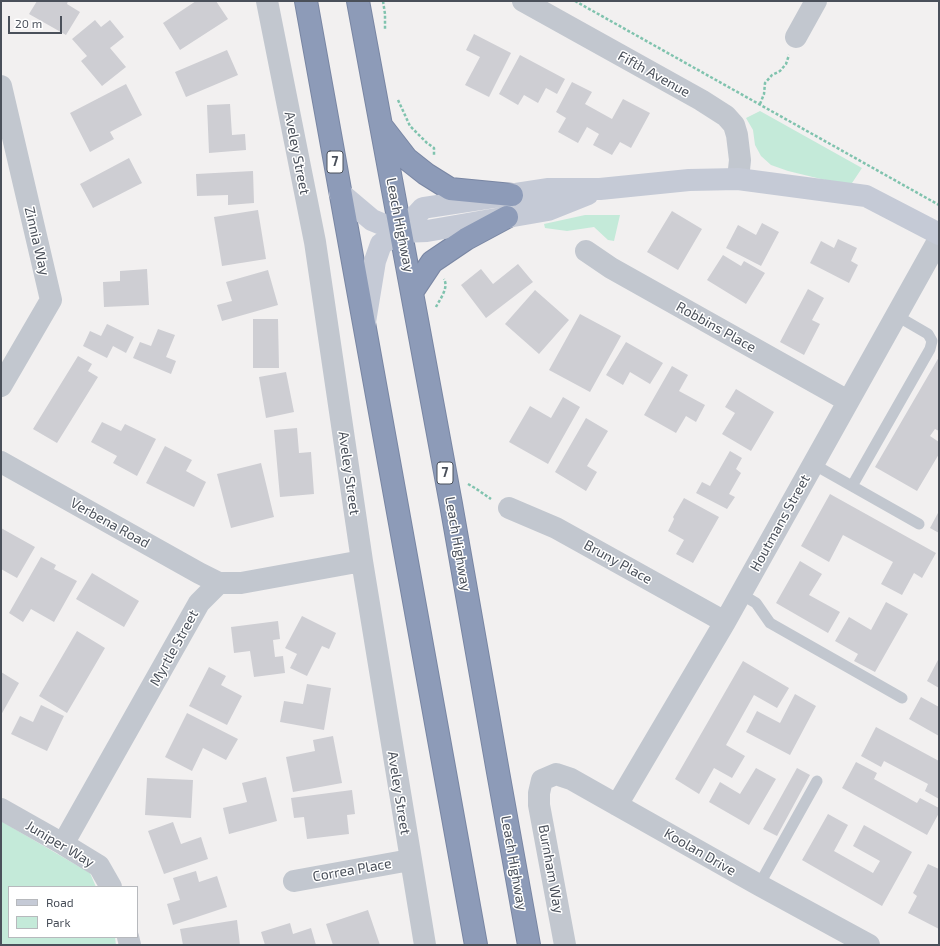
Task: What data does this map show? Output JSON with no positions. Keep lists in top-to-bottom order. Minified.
{"streets":{"highway":["7","Leach Highway"],"street":["Fifth Avenue","Aveley Street","Zinnia Way","Robbins Place","Verbena Road","Houtmans Street","Bruny Place","Myrtle Street","Juniper Way","Koolan Drive","Burnham Way","Correa Place"]},"crossings":[["Aveley Street","Correa Place"],["Robbins Place","Houtmans Street"],["Verbena Road","Myrtle Street"],["Houtmans Street","Bruny Place"],["Houtmans Street","Koolan Drive"],["Myrtle Street","Juniper Way"],["Koolan Drive","Burnham Way"]],"legend":["Road","Park"],"scale_bar":"20 m"}
